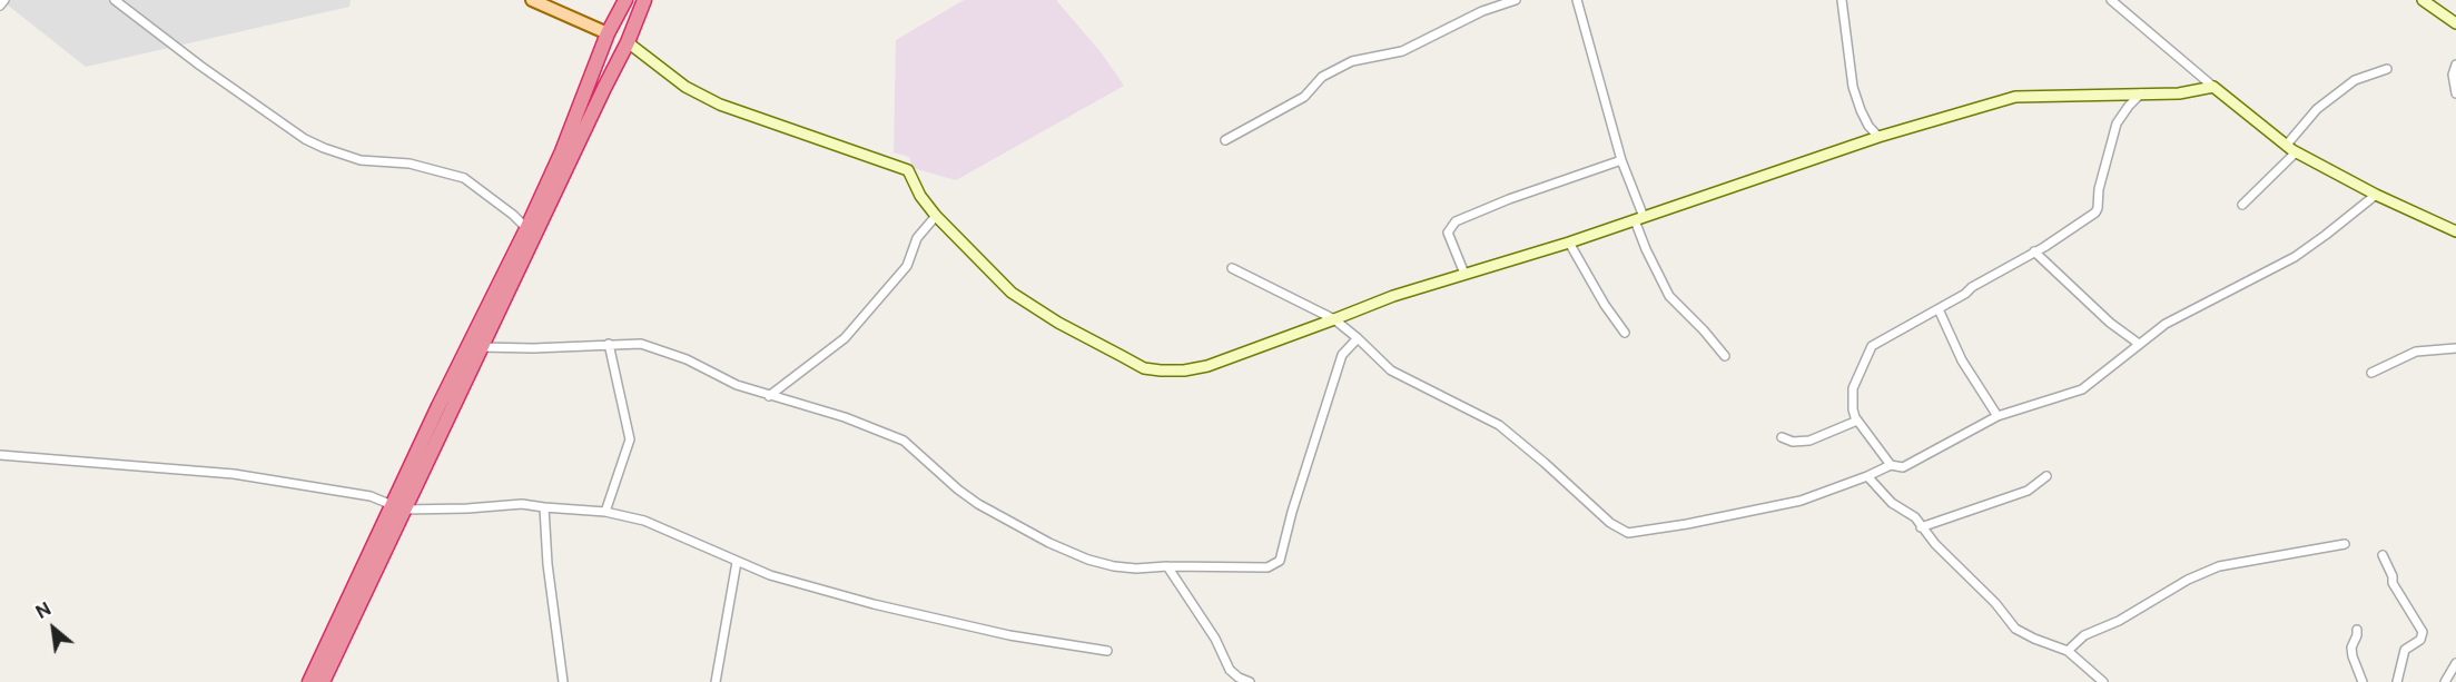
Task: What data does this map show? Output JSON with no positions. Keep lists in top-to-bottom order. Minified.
{"north":"top left"}
